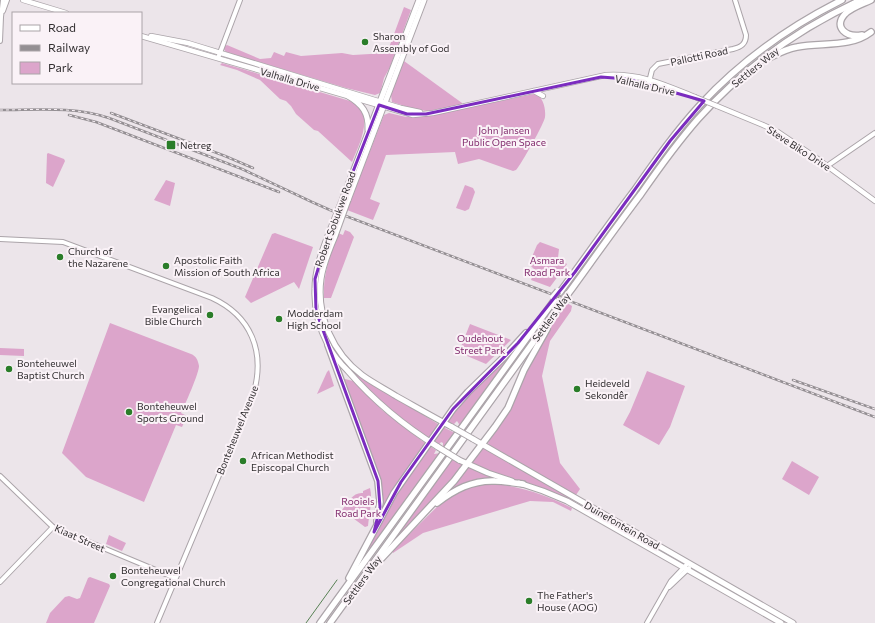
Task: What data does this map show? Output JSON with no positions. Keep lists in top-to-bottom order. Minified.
{"streets":{"highway":["Settlers Way"],"main road":["Valhalla Drive","Steve Biko Drive","Robert Sobukwe Road","Duinefontein Road"],"street":["Pallotti Road","Bonteheuwel Avenue","Kiaat Street"]},"crossings":[["Pallotti Road","Valhalla Drive"],["Valhalla Drive","Steve Biko Drive"],["Valhalla Drive","Robert Sobukwe Road"],["Robert Sobukwe Road","Duinefontein Road"],["Bonteheuwel Avenue","Kiaat Street"]],"parks":["John Jansen Public Open Space","Asmara Road Park","Oudehout Street Park","Rooiels Road Park"],"places":{"other":["Sharon Assembly of God","Church of the Nazarene","Apostolic Faith Mission of South Africa","Evangelical Bible Church","Modderdam High School","Bonteheuwel Baptist Church","Heideveld Sekondêr","Bonteheuwel Sports Ground","African Methodist Episcopal Church","Bonteheuwel Congregational Church","The Father's House (AOG)"],"transit":["Netreg"]},"legend":["Road","Railway","Park"]}
